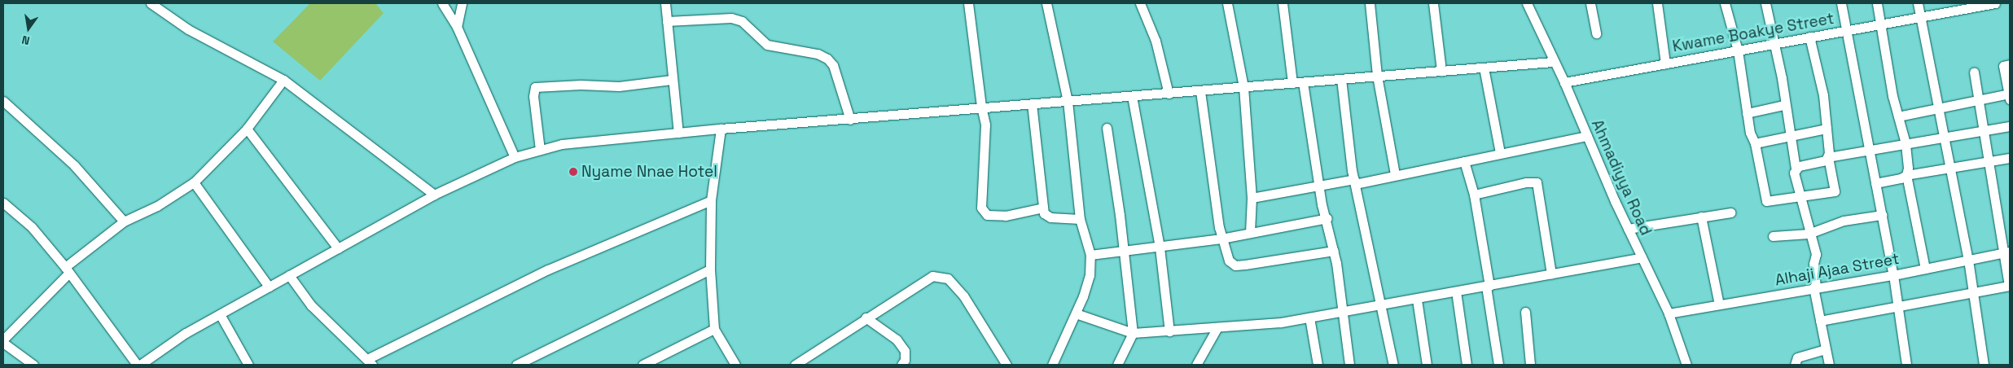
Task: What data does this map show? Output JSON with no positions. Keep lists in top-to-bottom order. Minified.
{"streets":{"street":["Kwame Boakye Street","Ahmadiyya Road","Alhaji Ajaa Street"]},"crossings":[["Kwame Boakye Street","Ahmadiyya Road"],["Ahmadiyya Road","Alhaji Ajaa Street"]],"places":["Nyame Nnae Hotel"],"north":"bottom"}
